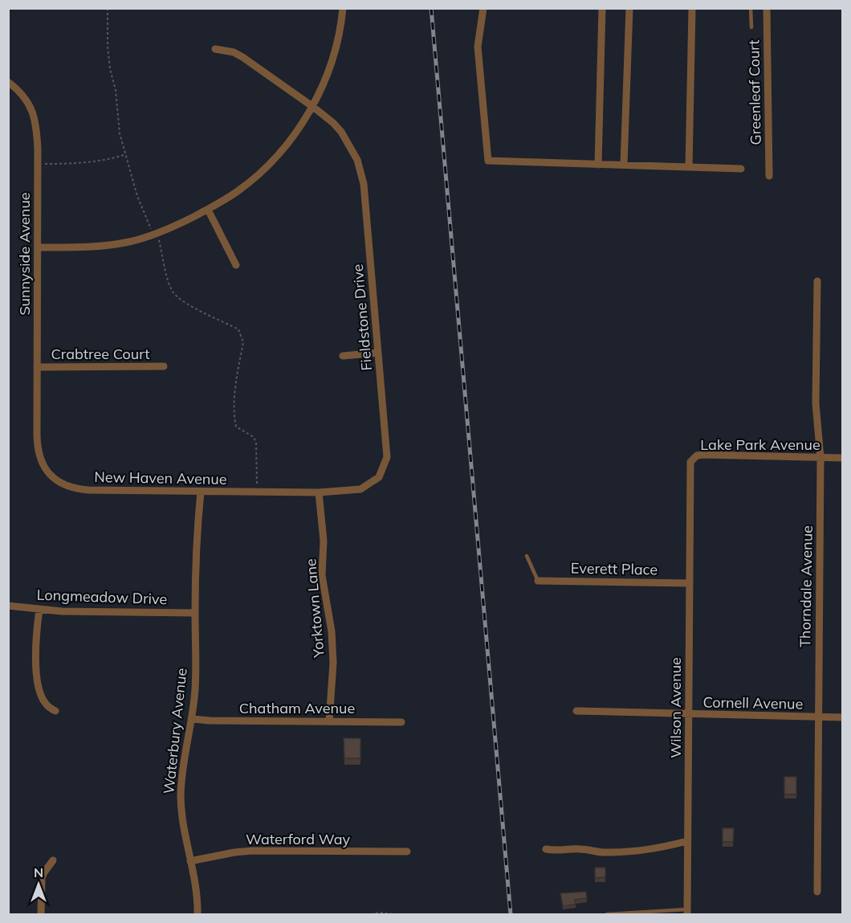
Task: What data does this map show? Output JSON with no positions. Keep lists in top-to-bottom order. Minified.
{"streets":{"street":["Greenleaf Court","Sunnyside Avenue","Fieldstone Drive","Crabtree Court","Lake Park Avenue","New Haven Avenue","Everett Place","Thorndale Avenue","Longmeadow Drive","Yorktown Lane","Cornell Avenue","Chatham Avenue","Wilson Avenue","Waterbury Avenue","Waterford Way"]},"crossings":[["Sunnyside Avenue","Crabtree Court"],["Sunnyside Avenue","New Haven Avenue"],["Fieldstone Drive","New Haven Avenue"],["Fieldstone Drive","Yorktown Lane"],["Lake Park Avenue","Thorndale Avenue"],["Lake Park Avenue","Wilson Avenue"],["New Haven Avenue","Yorktown Lane"],["New Haven Avenue","Waterbury Avenue"],["Everett Place","Wilson Avenue"],["Thorndale Avenue","Cornell Avenue"],["Longmeadow Drive","Waterbury Avenue"],["Yorktown Lane","Chatham Avenue"],["Cornell Avenue","Wilson Avenue"],["Chatham Avenue","Waterbury Avenue"],["Waterbury Avenue","Waterford Way"]],"north":"top"}
